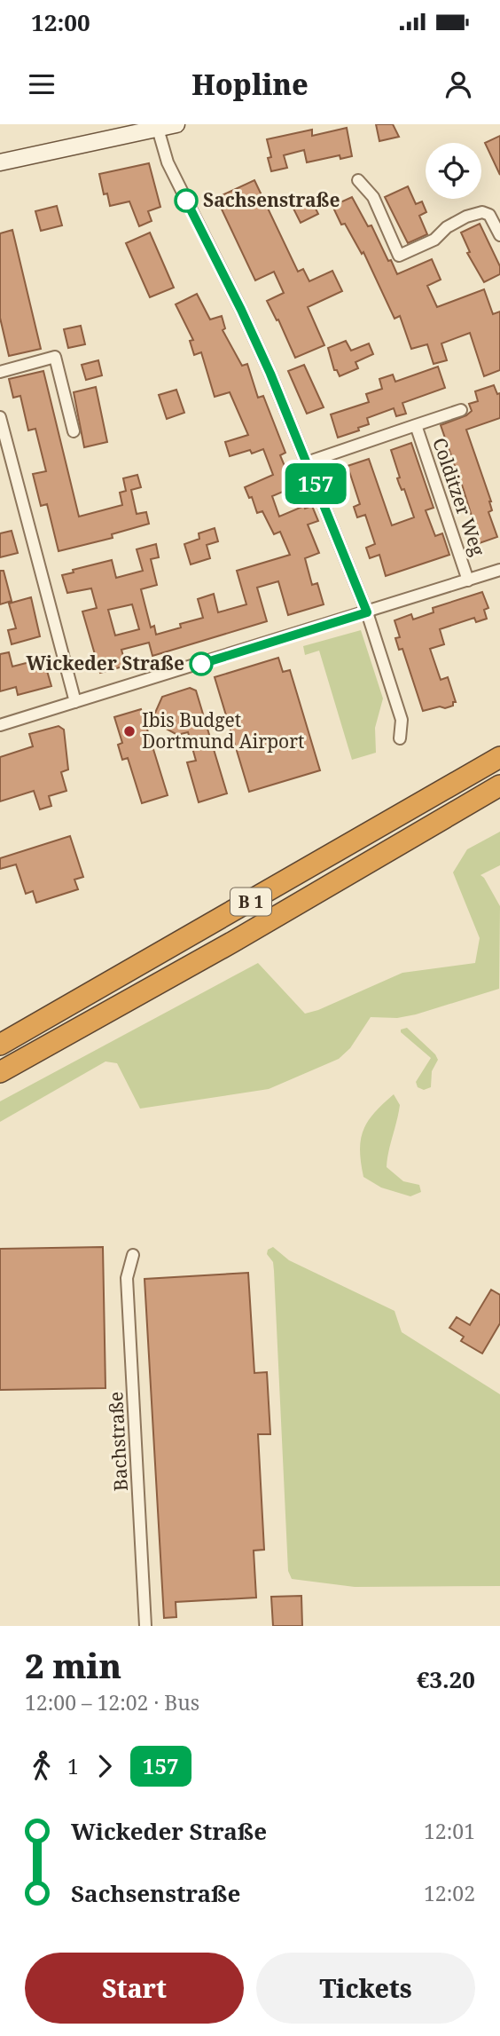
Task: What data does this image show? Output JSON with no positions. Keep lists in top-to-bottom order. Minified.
{"streets":{"highway":["B 1"],"street":["Colditzer Weg","Bachstraße"]},"places":["Sachsenstraße","Wickeder Straße","Ibis Budget Dortmund Airport"],"lines":["bus line 157"],"page":{"status":"12:00","header":"Hopline","on_map":"157","heading":["2 min","12:00 – 12:02 · Bus","€3.20"],"legs":["1","157"],"list":[{"name":"Wickeder Straße","value":"12:01"},{"name":"Sachsenstraße","value":"12:02"}],"buttons":["Start","Tickets"]}}
